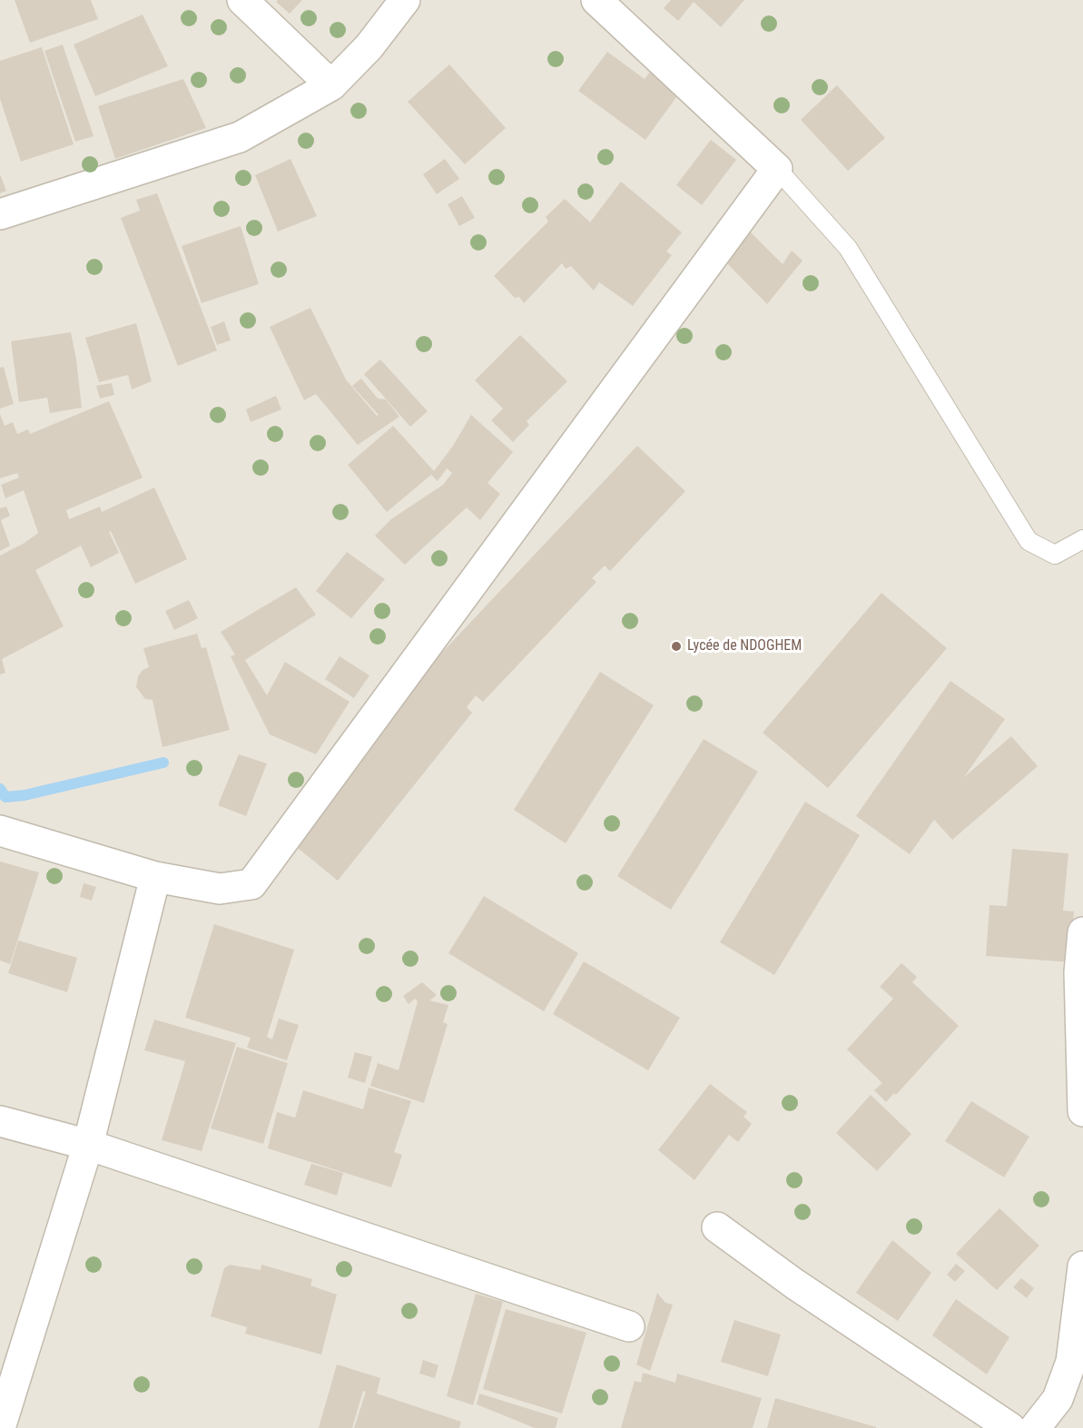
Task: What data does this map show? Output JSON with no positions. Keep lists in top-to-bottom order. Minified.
{"places":["Lycée de NDOGHEM"]}
